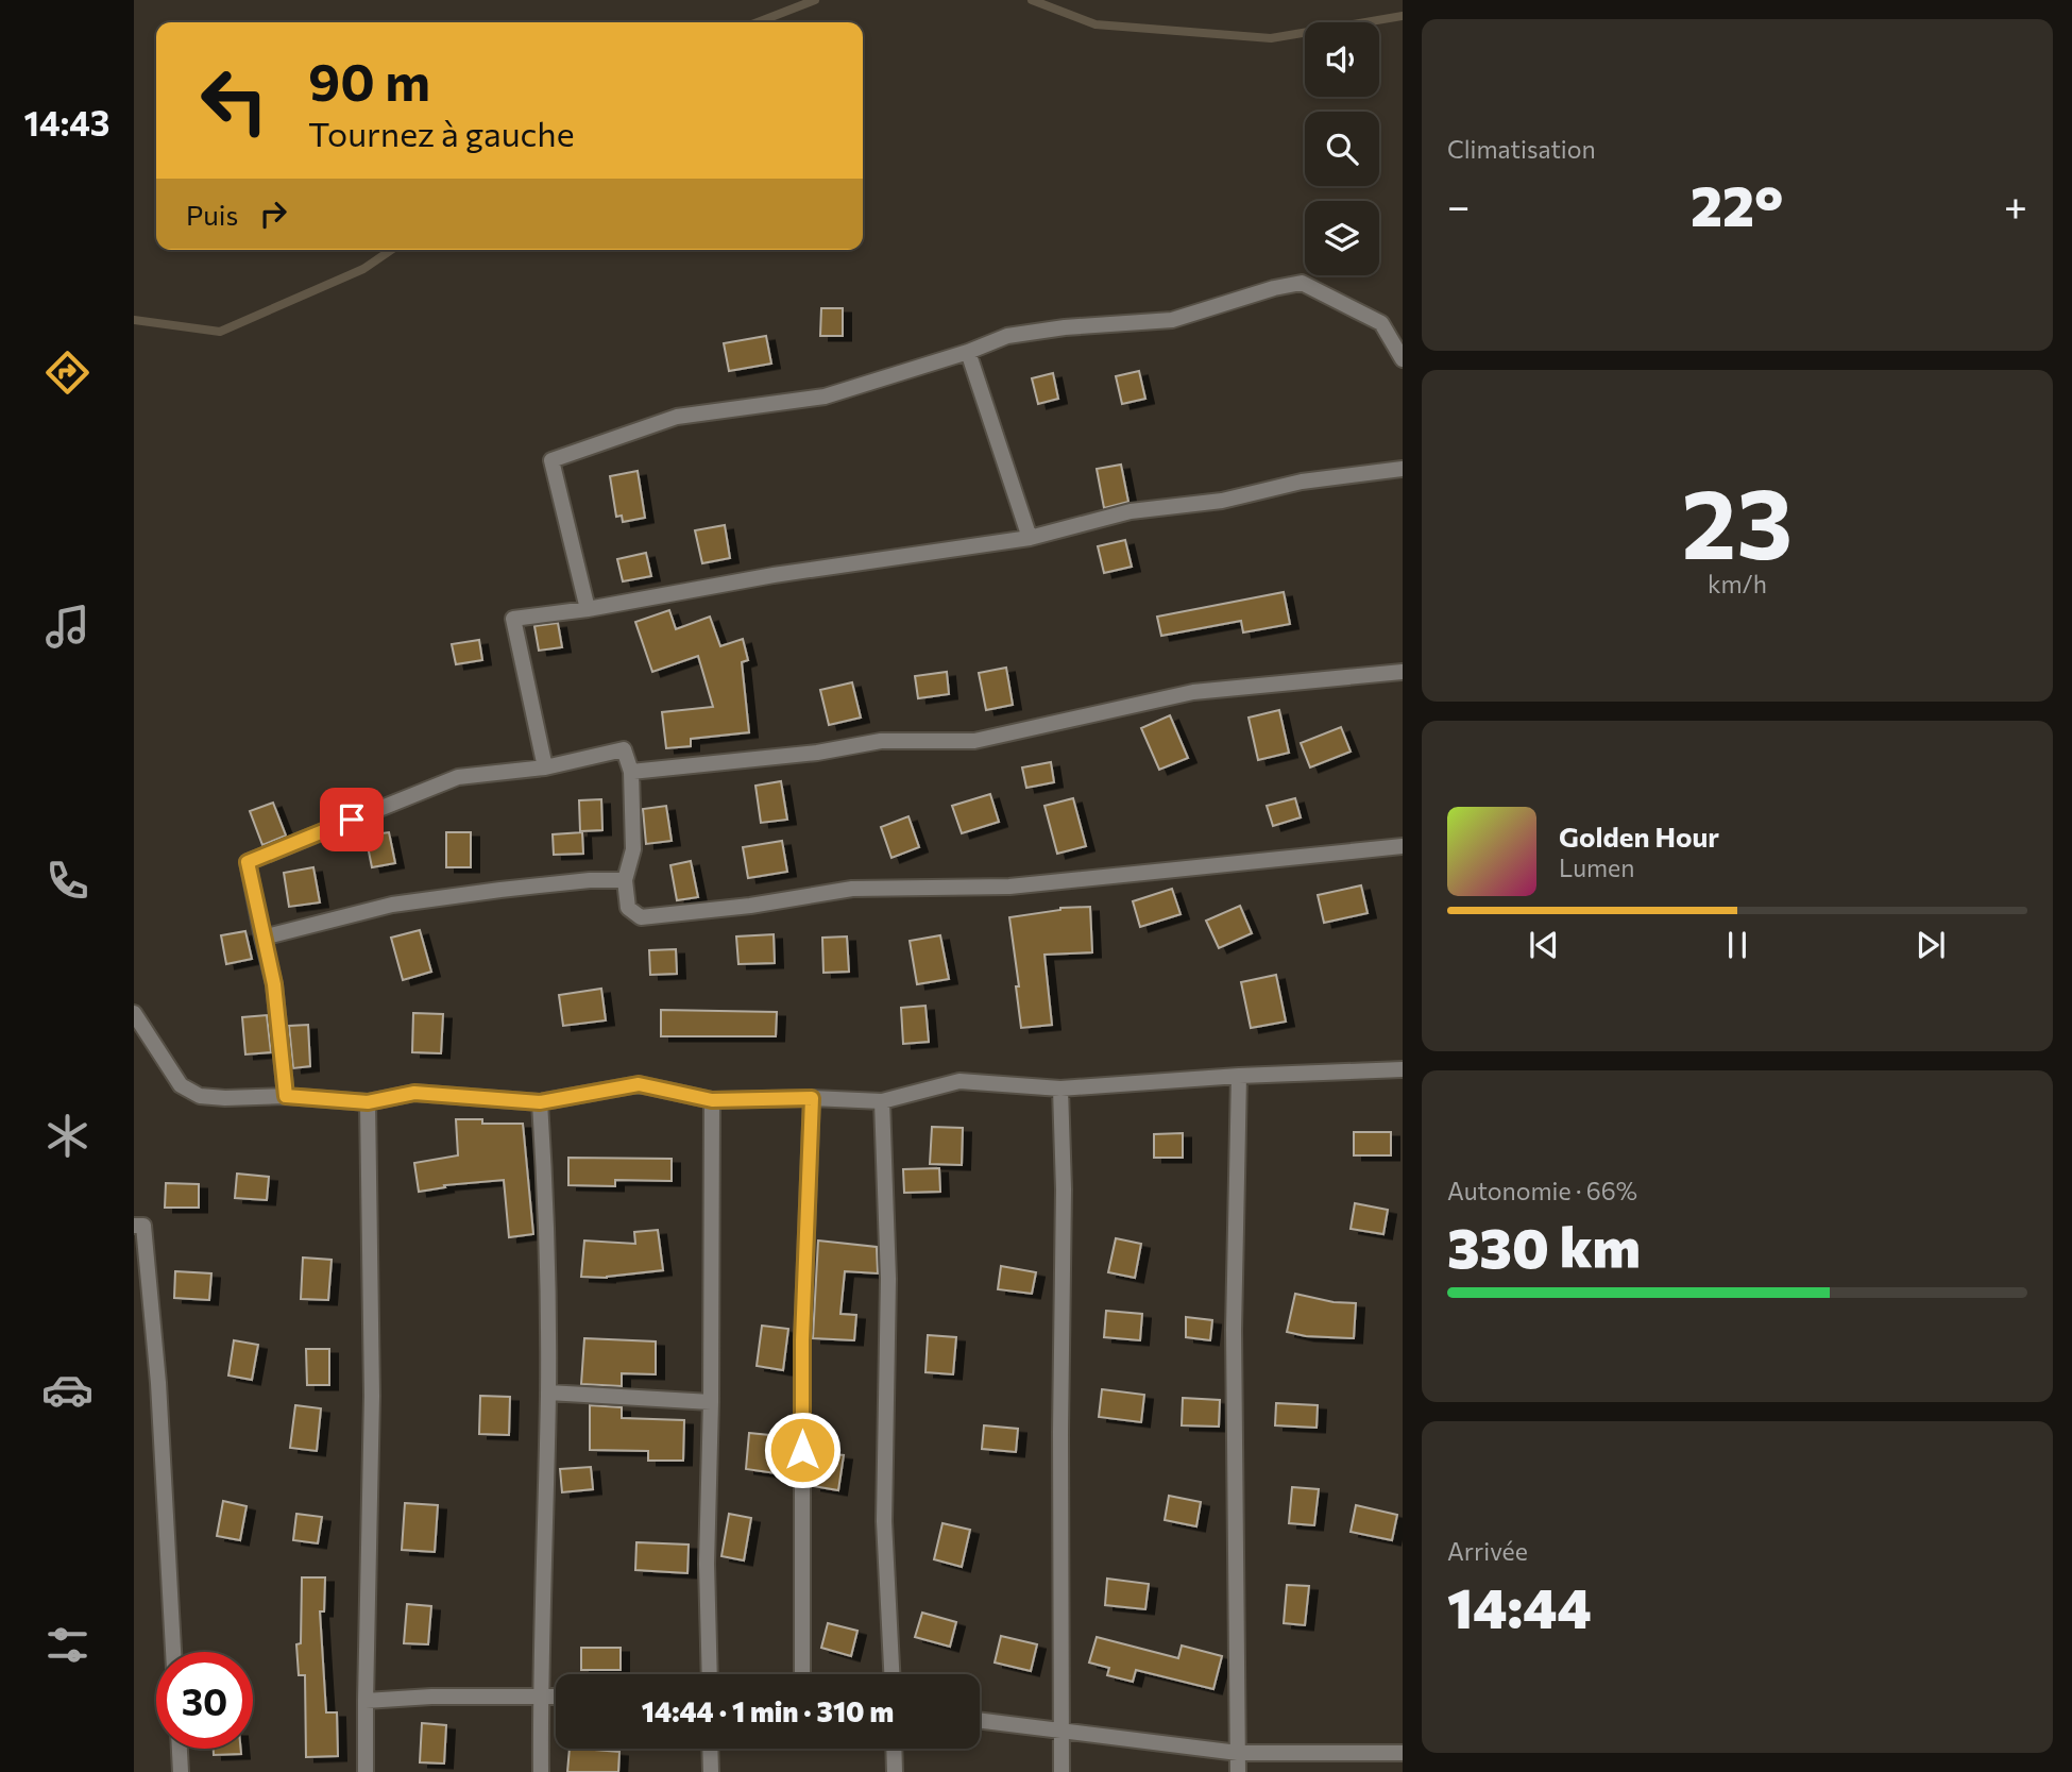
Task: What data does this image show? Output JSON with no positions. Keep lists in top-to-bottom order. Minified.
{"page":{"tabs":"14:43","tile":["Climatisation",["23","km/h"],["Autonomie · 66%","330 km"],["Arrivée","14:44"]],"turn":["90 m","Tournez à gauche"],"heat":["−","22°","+"],"then":"Puis","song":["Golden Hour","Lumen"],"limit":"30","trip":"14:44 · 1 min · 310 m"}}
